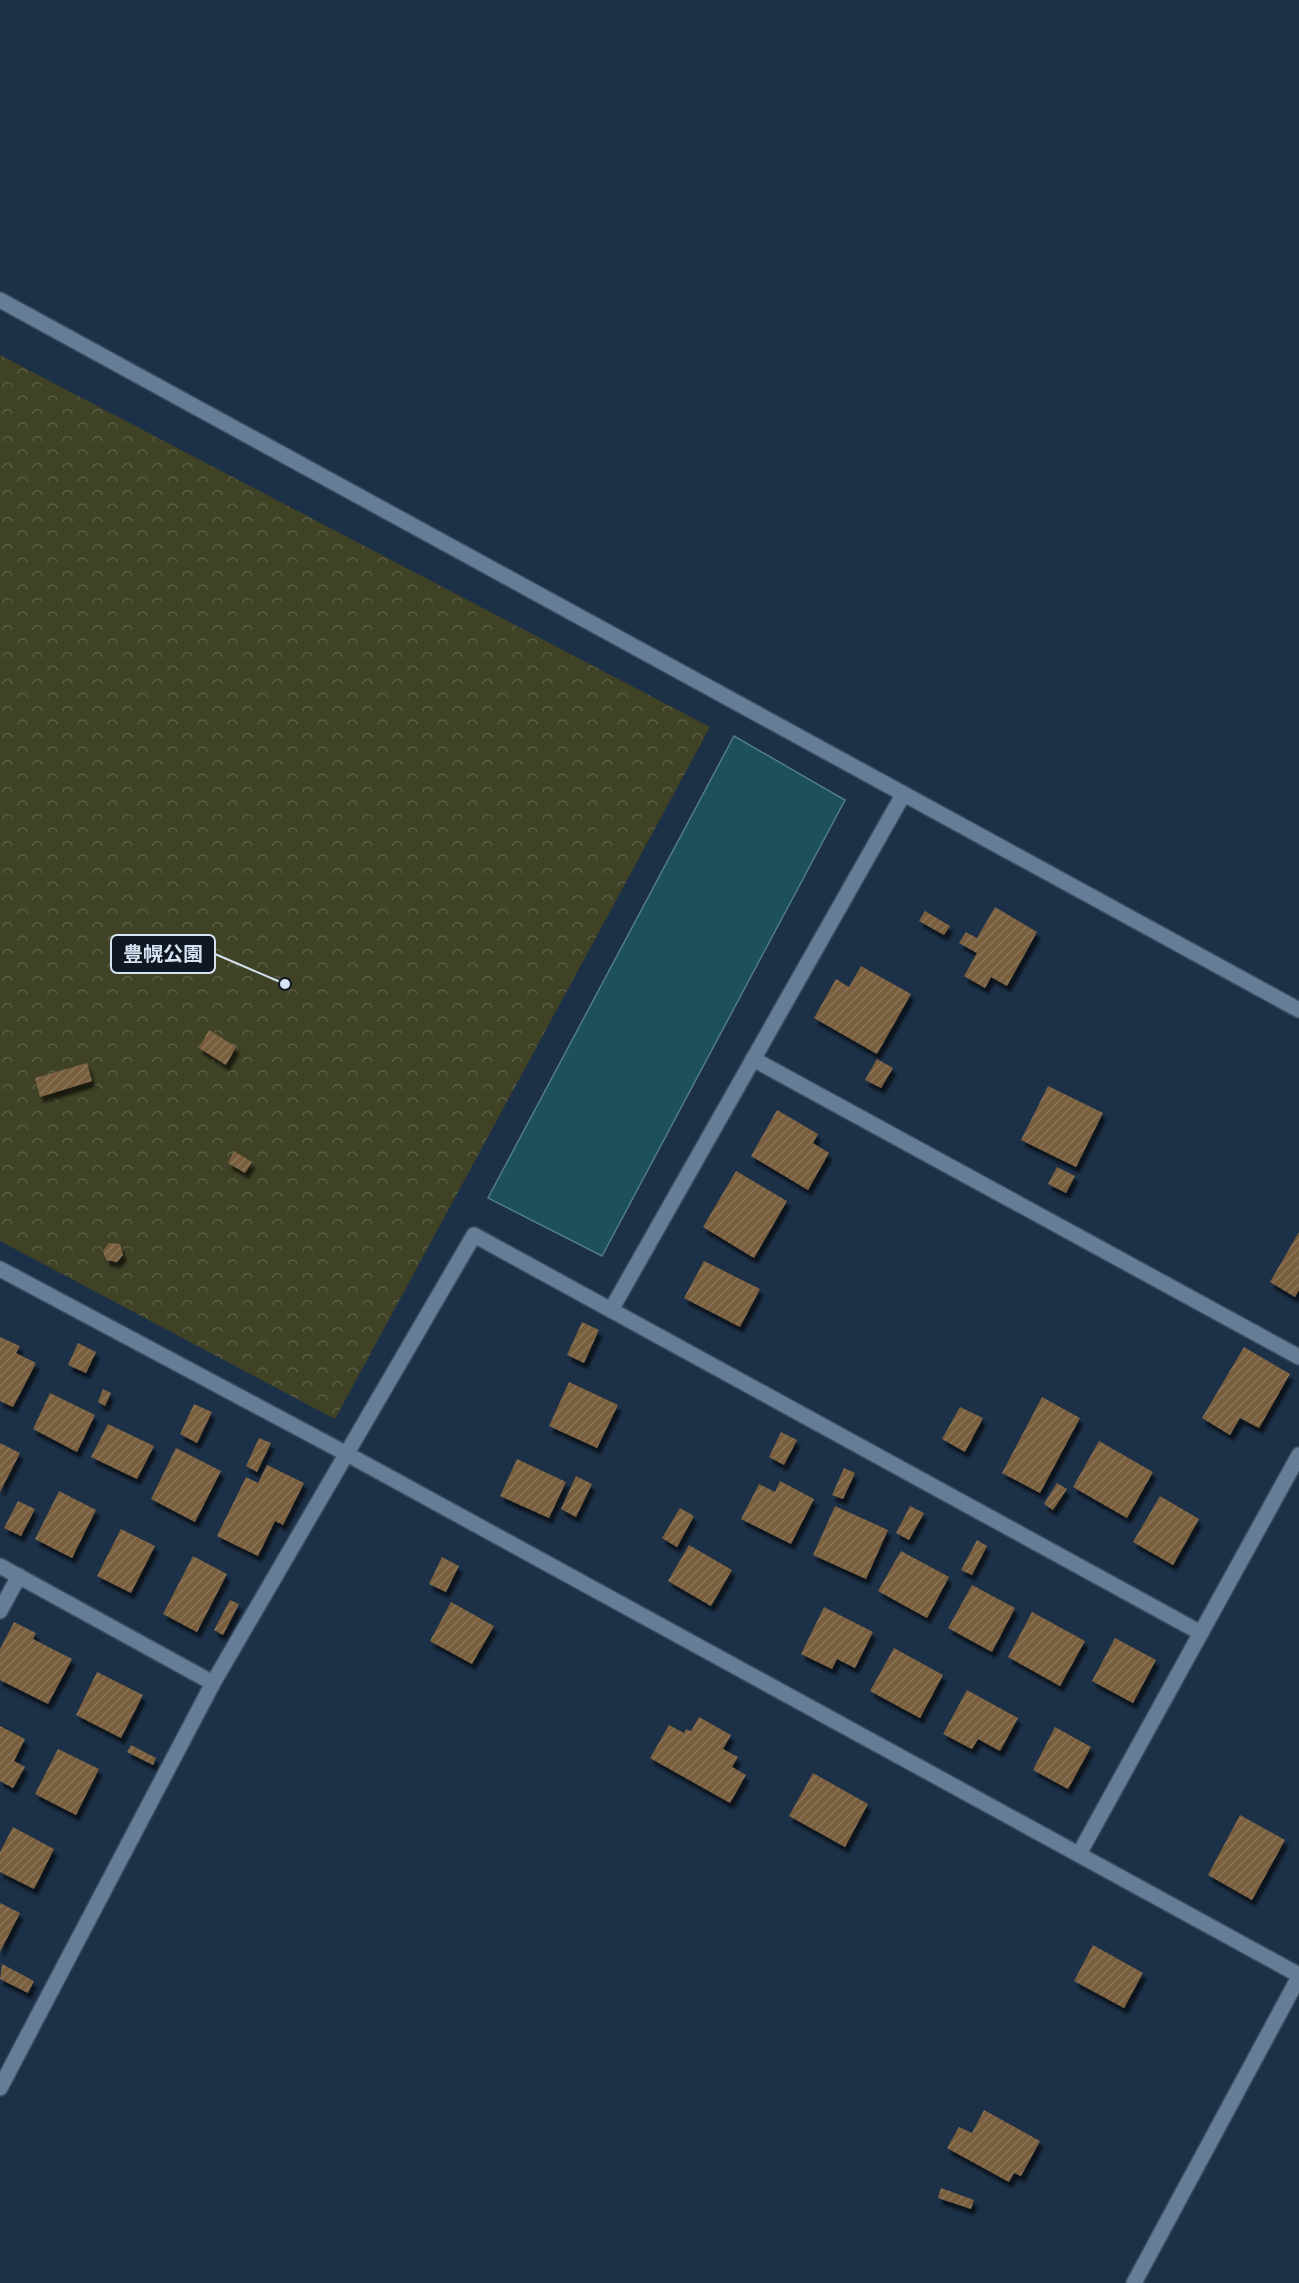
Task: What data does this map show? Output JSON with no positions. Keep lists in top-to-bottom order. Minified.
{"places":["豊幌公園"]}
